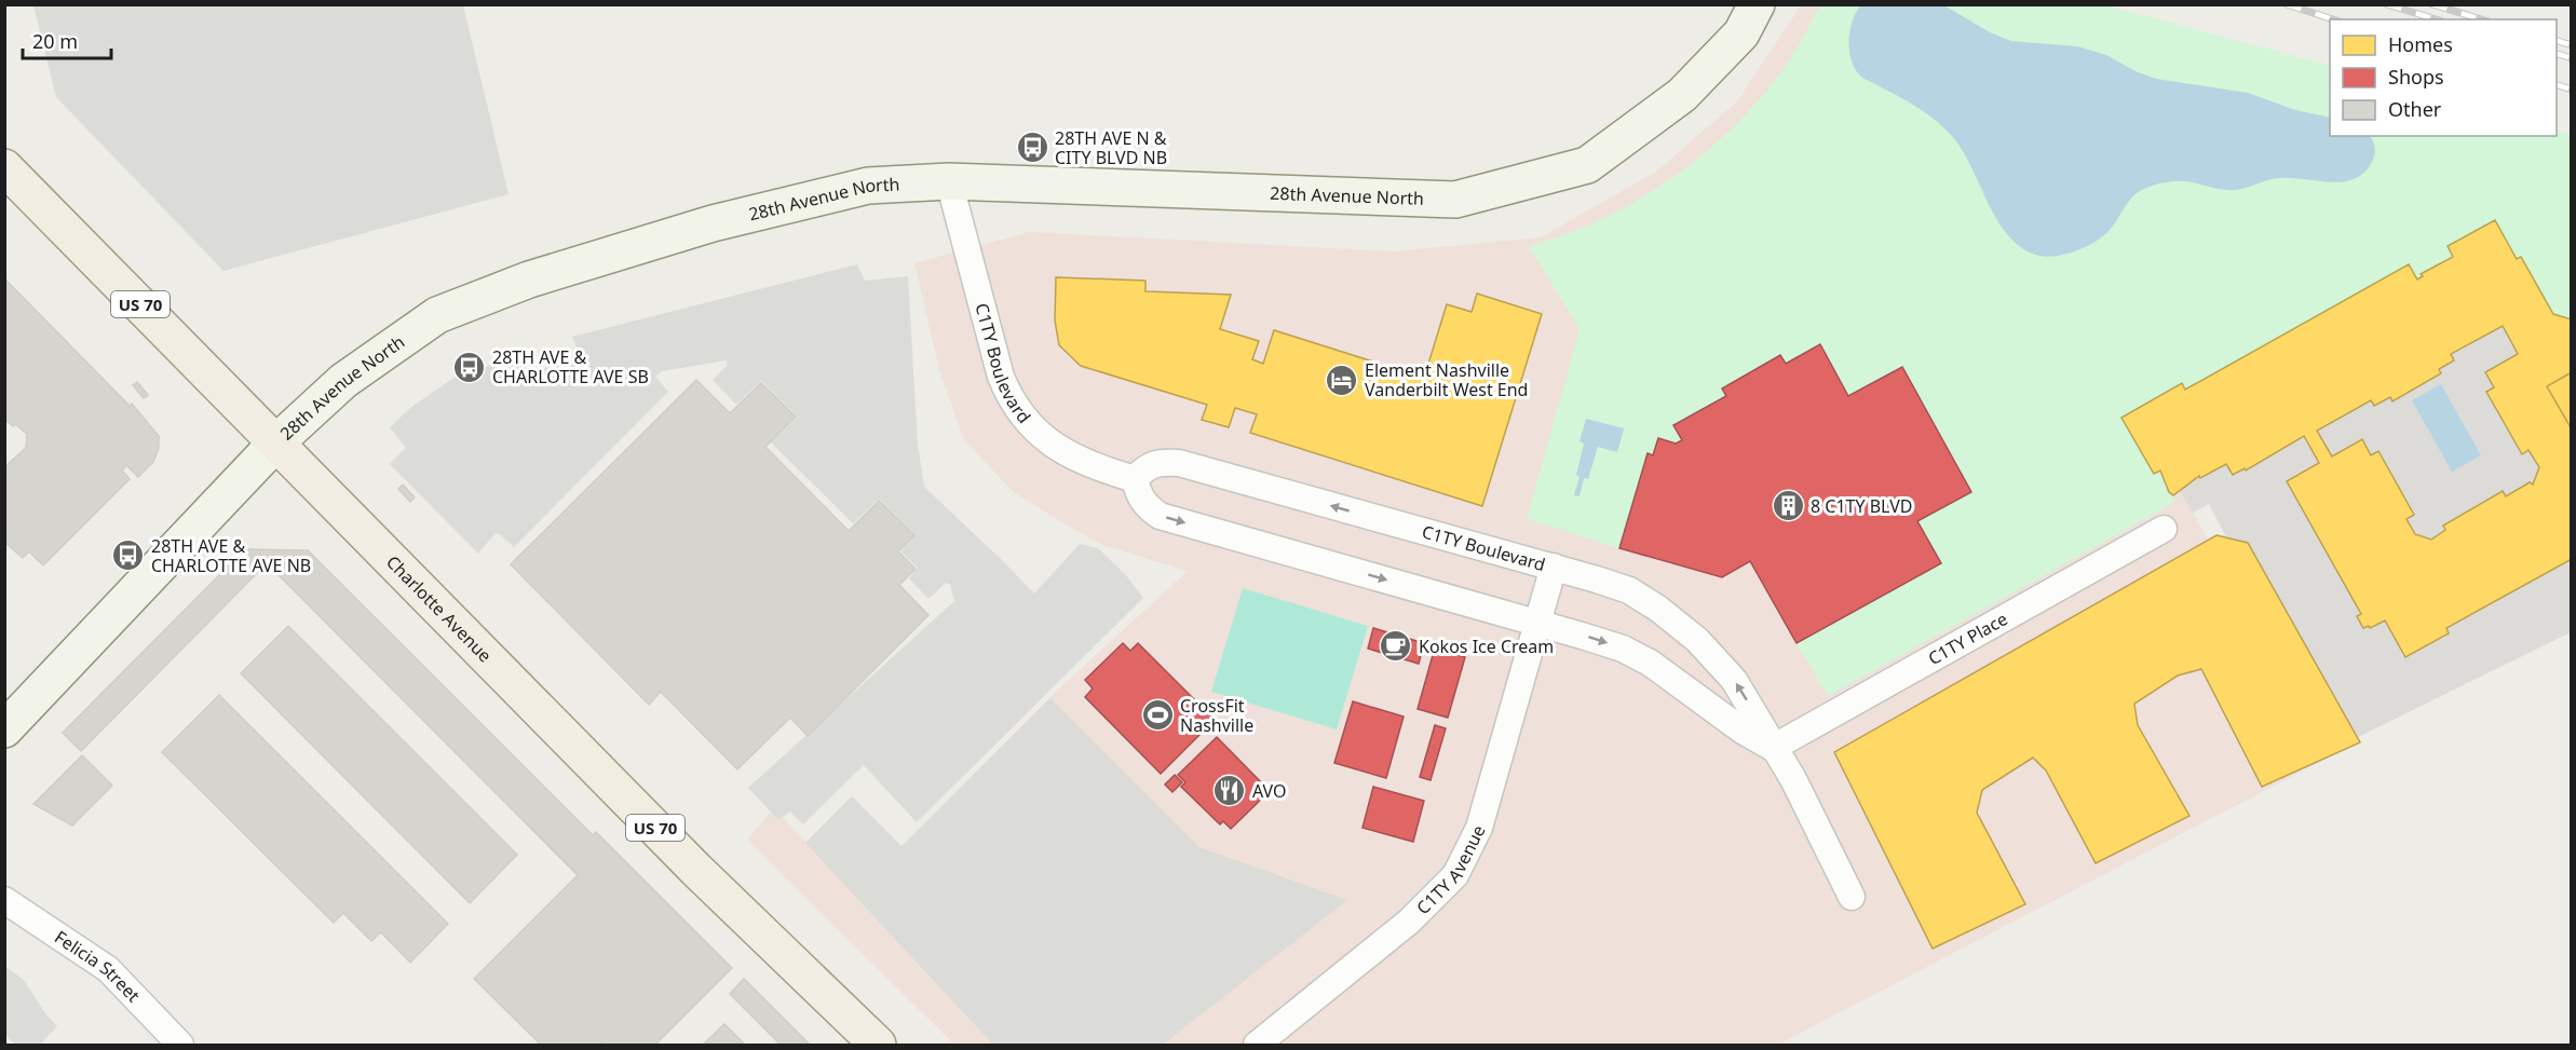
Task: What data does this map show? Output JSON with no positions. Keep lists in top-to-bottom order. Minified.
{"streets":{"main road":["28th Avenue North","US 70","Charlotte Avenue"],"street":["C1TY Boulevard","C1TY Place","C1TY Avenue","Felicia Street"]},"crossings":[["28th Avenue North","C1TY Boulevard"],["28th Avenue North","Charlotte Avenue"],["C1TY Boulevard","C1TY Place"],["C1TY Boulevard","C1TY Avenue"]],"places":{"bus stop":["28TH AVE N & CITY BLVD NB","28TH AVE & CHARLOTTE AVE SB","28TH AVE & CHARLOTTE AVE NB"],"hotel":["Element Nashville Vanderbilt West End"],"building":["8 C1TY BLVD"],"cafe":["Kokos Ice Cream"],"sports":["CrossFit Nashville"],"restaurant":["AVO"]},"legend":["Homes","Shops","Other"],"scale_bar":"20 m"}
